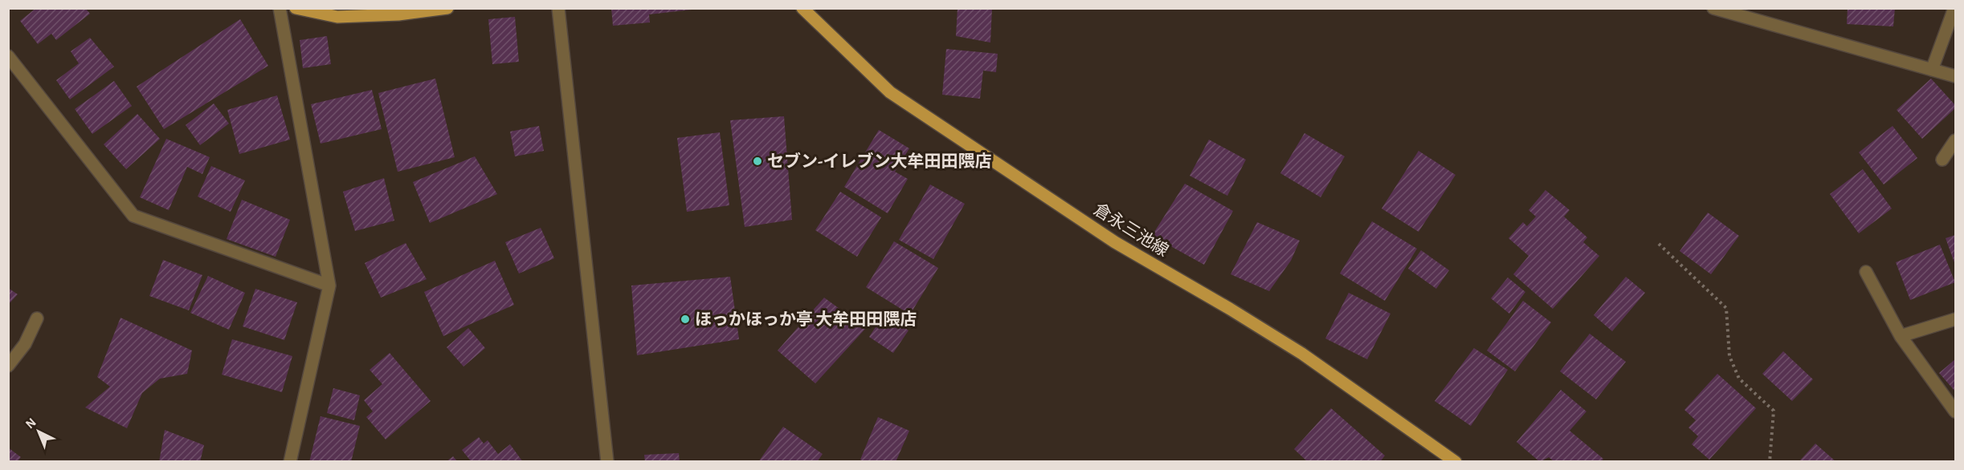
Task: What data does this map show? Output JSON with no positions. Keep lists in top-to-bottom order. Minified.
{"streets":{"main road":["倉永三池線"]},"places":["セブン-イレブン大牟田田隈店","ほっかほっか亭 大牟田田隈店"],"north":"top left"}
